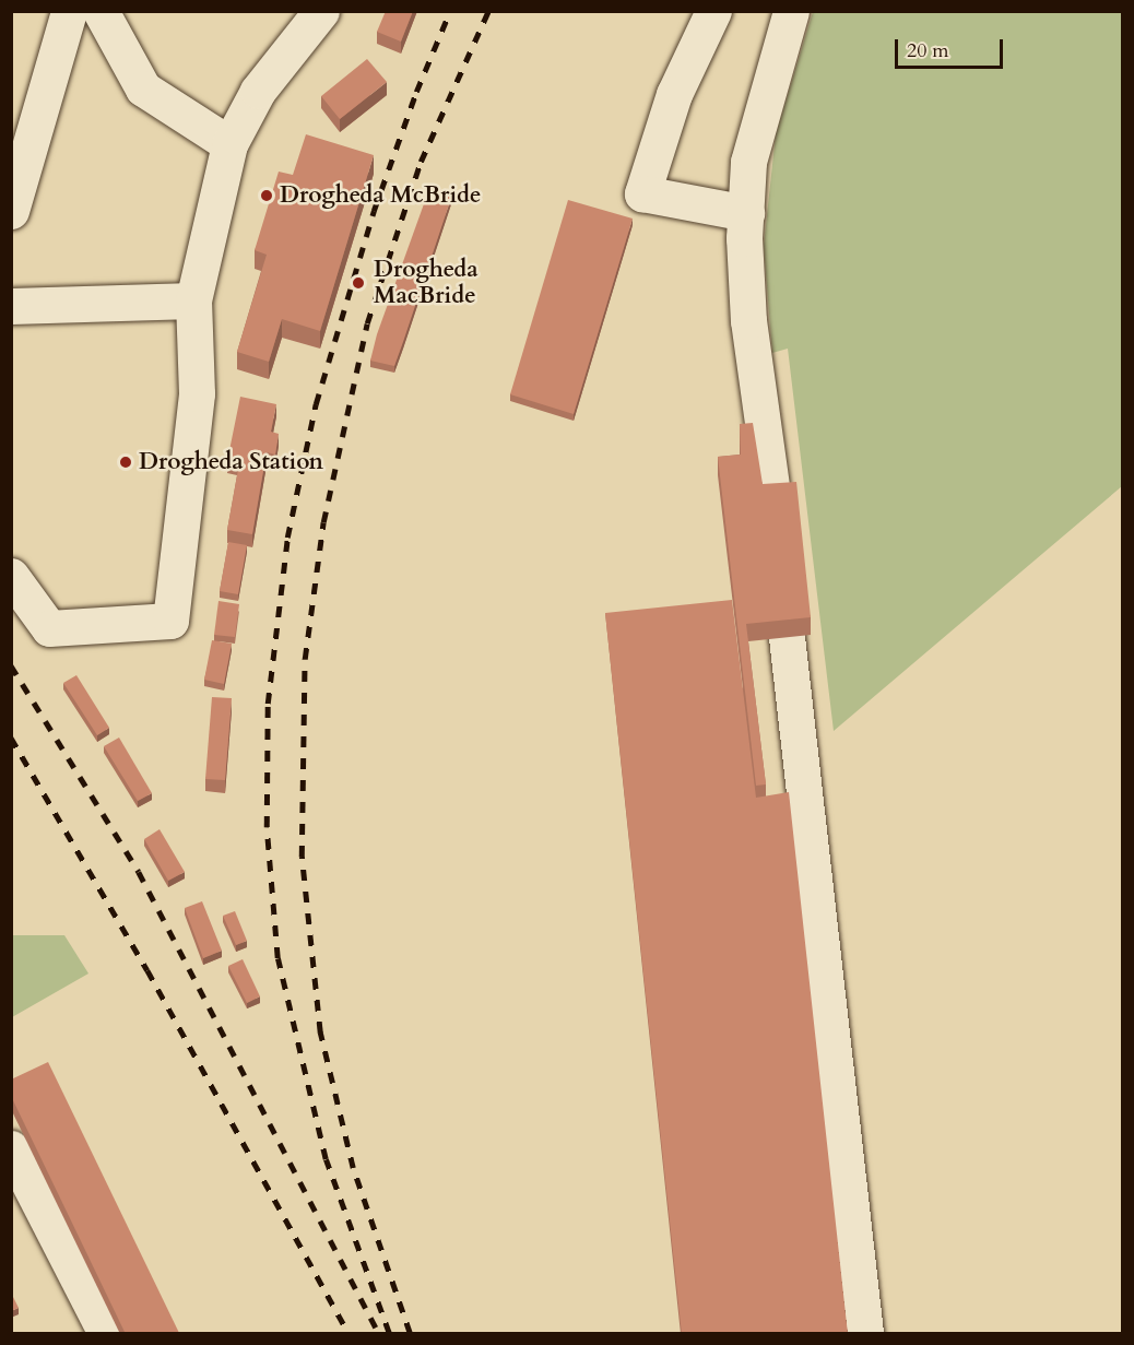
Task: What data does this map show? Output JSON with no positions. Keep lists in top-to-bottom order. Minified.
{"places":["Drogheda McBride","Drogheda MacBride","Drogheda Station"],"scale_bar":"20 m"}
